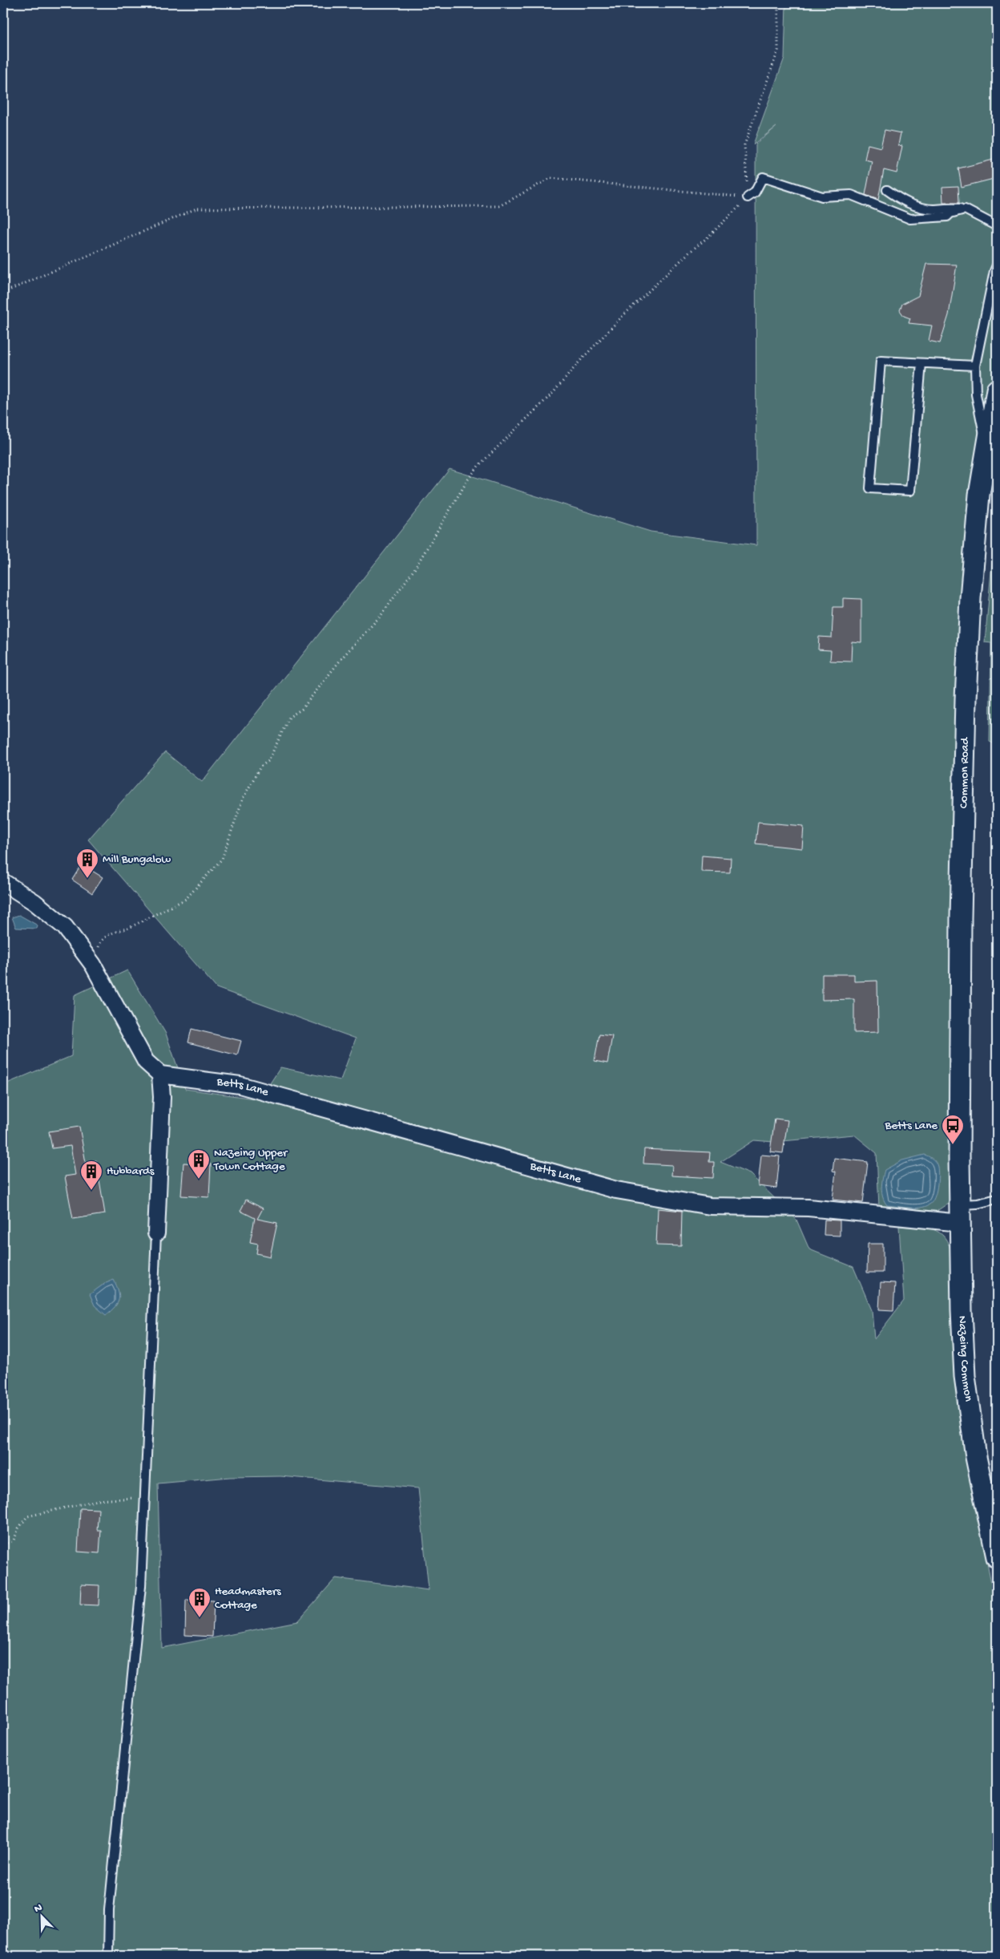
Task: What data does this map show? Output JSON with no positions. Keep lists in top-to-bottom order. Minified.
{"streets":{"street":["Common Road","Betts Lane","Nazeing Common"]},"crossings":[["Common Road","Nazeing Common"],["Betts Lane","Nazeing Common"]],"places":{"building":["Mill Bungalow","Nazeing Upper Town Cottage","Hubbards","Headmasters Cottage"],"bus stop":["Betts Lane"]},"north":"top left"}
